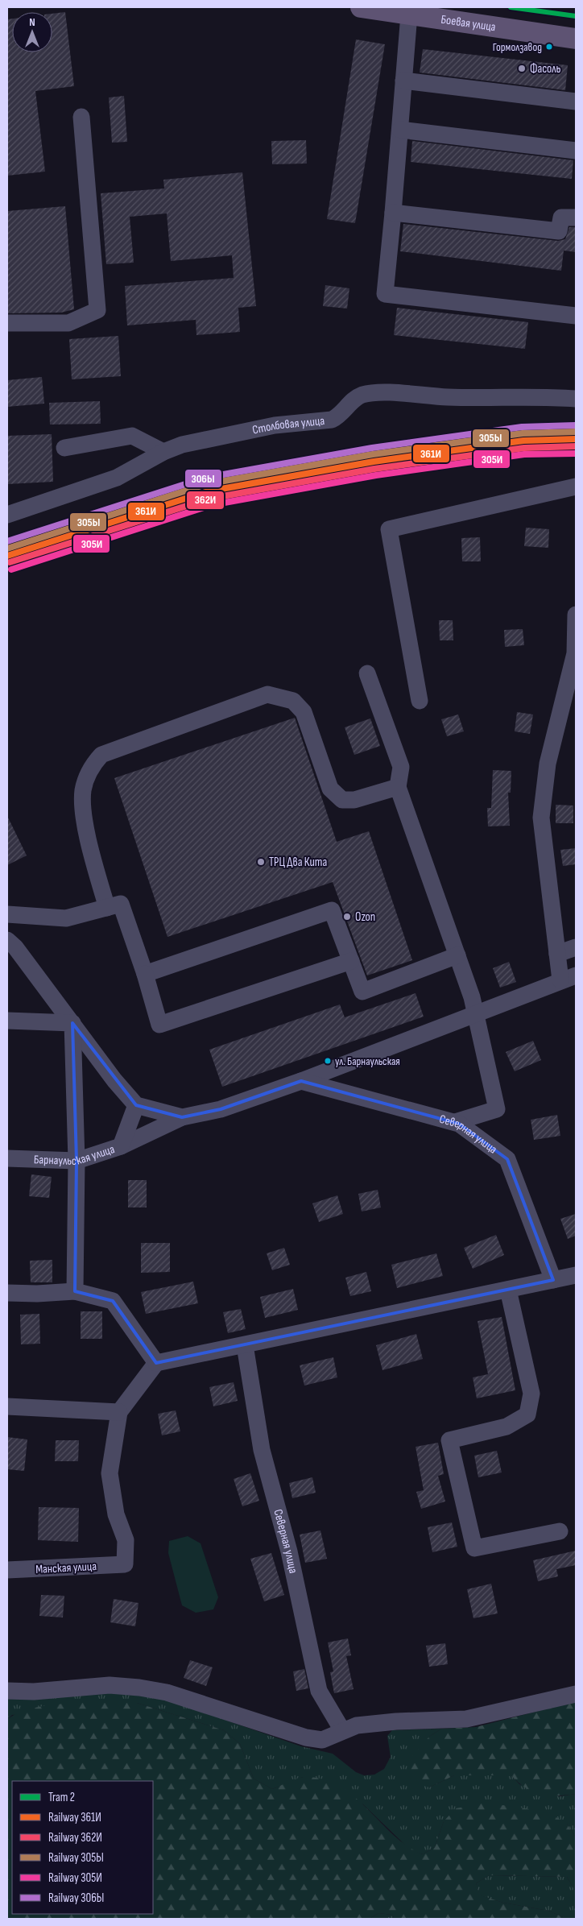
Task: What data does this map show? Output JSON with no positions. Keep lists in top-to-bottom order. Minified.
{"streets":{"main road":["Боевая улица"],"street":["Столбовая улица","Северная улица","Барнаульская улица","Манская улица"]},"places":["Гормолзавод","Фасоль","ТРЦ Два Кита","Ozon","ул. Барнаульская"],"lines":["tram line 2","rail line 306Ы","rail line 305Ы","rail line 361И","rail line 362И","rail line 305И"],"legend":["Tram 2","Railway 361И","Railway 362И","Railway 305Ы","Railway 305И","Railway 306Ы"],"north":"top"}
